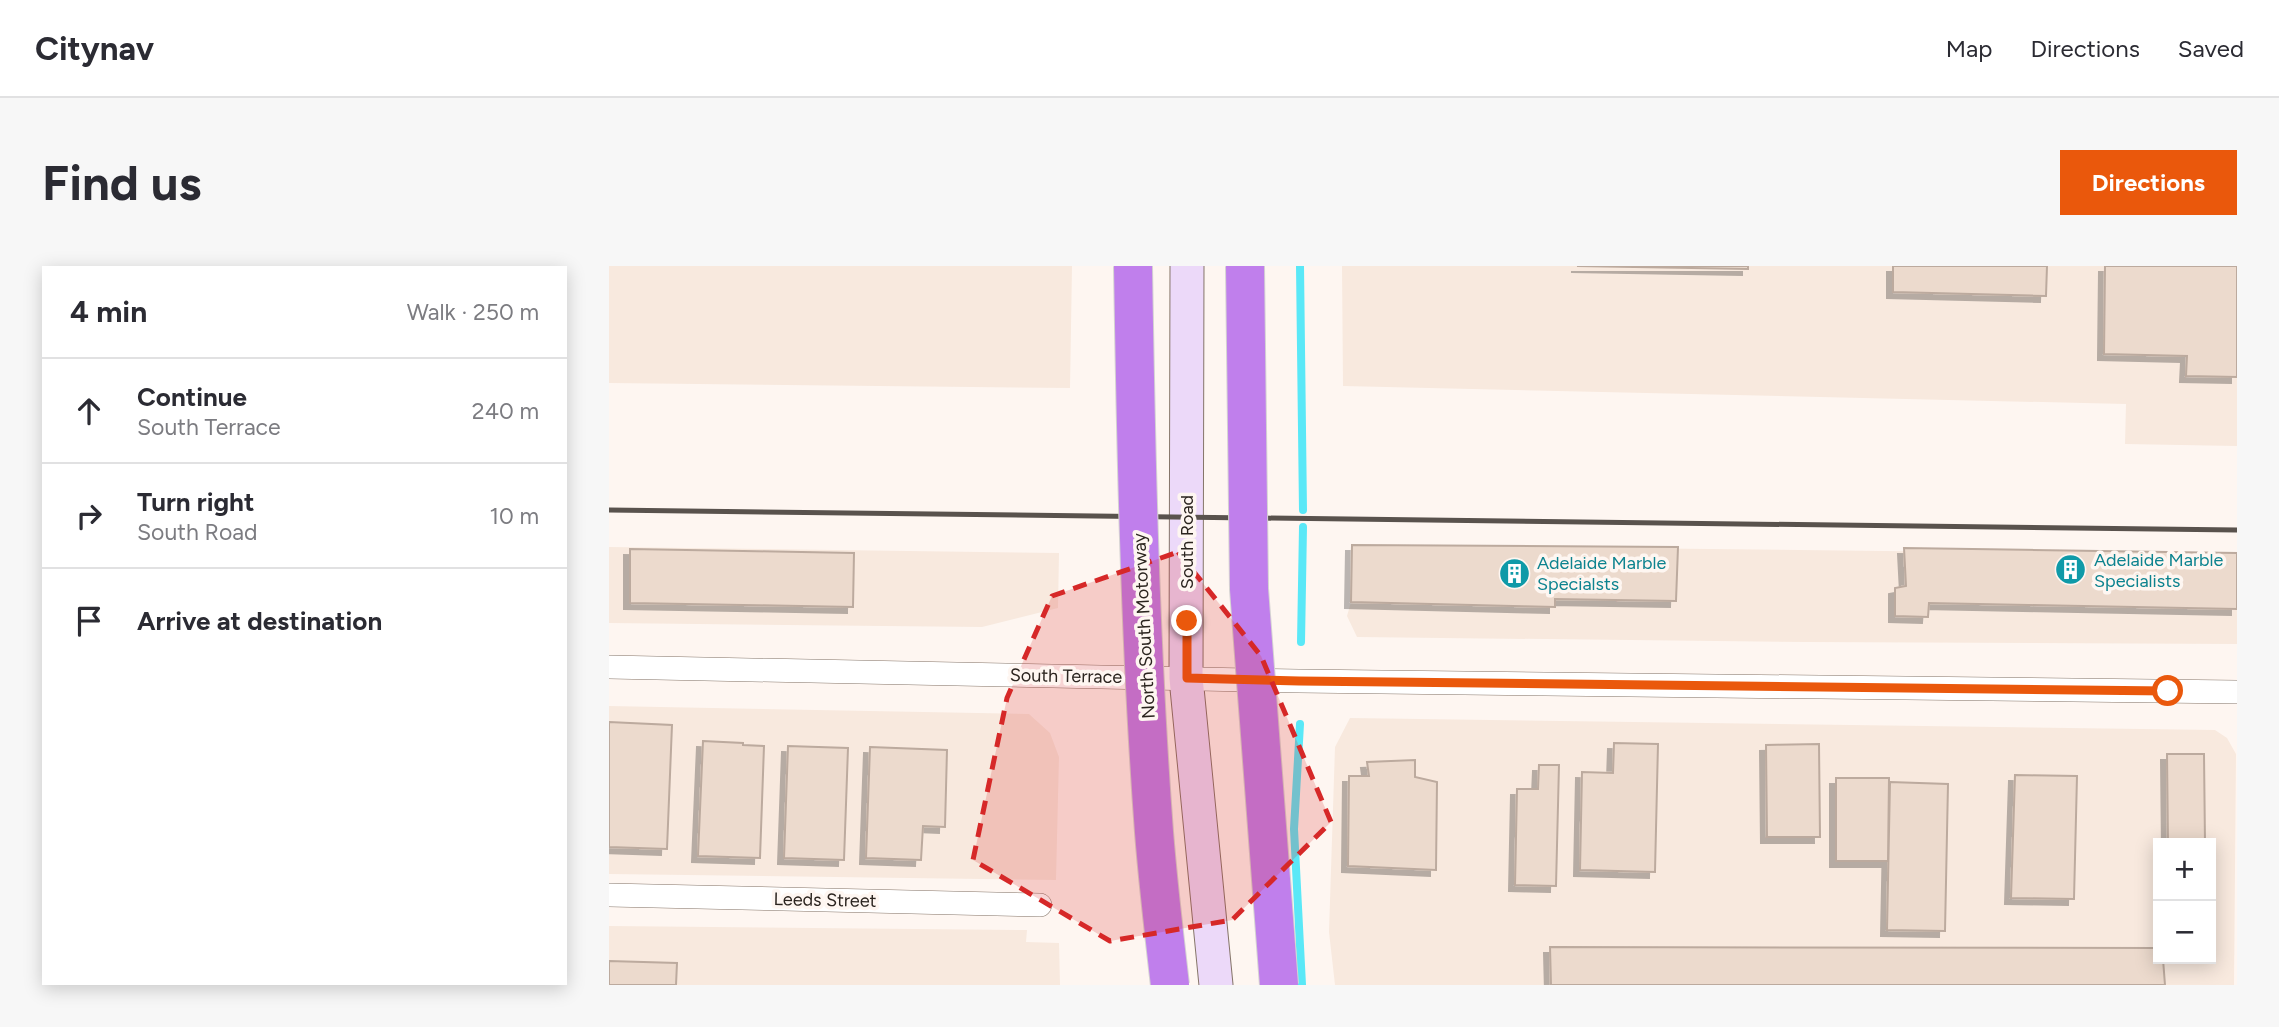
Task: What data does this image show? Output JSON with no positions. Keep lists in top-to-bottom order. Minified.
{"streets":{"highway":["North South Motorway"],"main road":["South Road"],"street":["South Terrace","Leeds Street"]},"crossings":[["South Road","South Terrace"]],"places":{"building":["Adelaide Marble Specialists","Adelaide Marble Specialsts"]},"page":{"header":"Citynav","nav":["Map","Directions","Saved"],"buttons":"Directions","title":"Find us","heading":["4 min","Walk · 250 m"],"list":[["Continue","South Terrace","240 m"],["Turn right","South Road","10 m"],"Arrive at destination"],"map_buttons":["+","−"]}}
